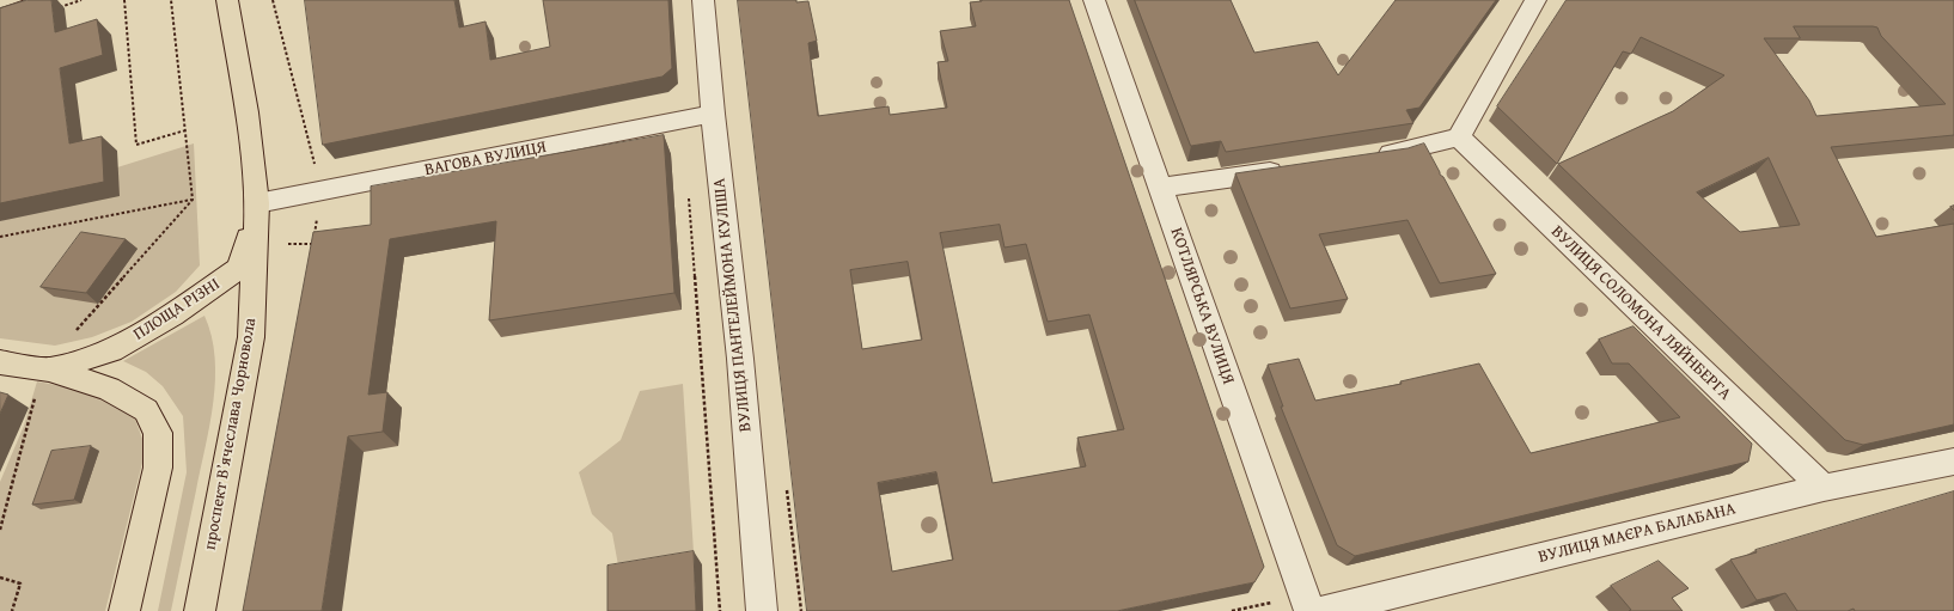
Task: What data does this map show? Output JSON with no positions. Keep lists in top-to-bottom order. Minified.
{"streets":{"main road":["ПЛОЩА РІЗНІ","проспект Вʼячеслава Чорновола"],"street":["ВАГОВА ВУЛИЦЯ","ВУЛИЦЯ ПАНТЕЛЕЙМОНА КУЛІША","КОТЛЯРСЬКА ВУЛИЦЯ","ВУЛИЦЯ СОЛОМОНА ЛЯЙНБЕРГА","ВУЛИЦЯ МАЄРА БАЛАБАНА"]},"crossings":[["ВАГОВА ВУЛИЦЯ","ВУЛИЦЯ ПАНТЕЛЕЙМОНА КУЛІША"],["ВАГОВА ВУЛИЦЯ","ПЛОЩА РІЗНІ"],["ВАГОВА ВУЛИЦЯ","проспект Вʼячеслава Чорновола"],["ПЛОЩА РІЗНІ","проспект Вʼячеслава Чорновола"],["ВУЛИЦЯ СОЛОМОНА ЛЯЙНБЕРГА","ВУЛИЦЯ МАЄРА БАЛАБАНА"]]}
